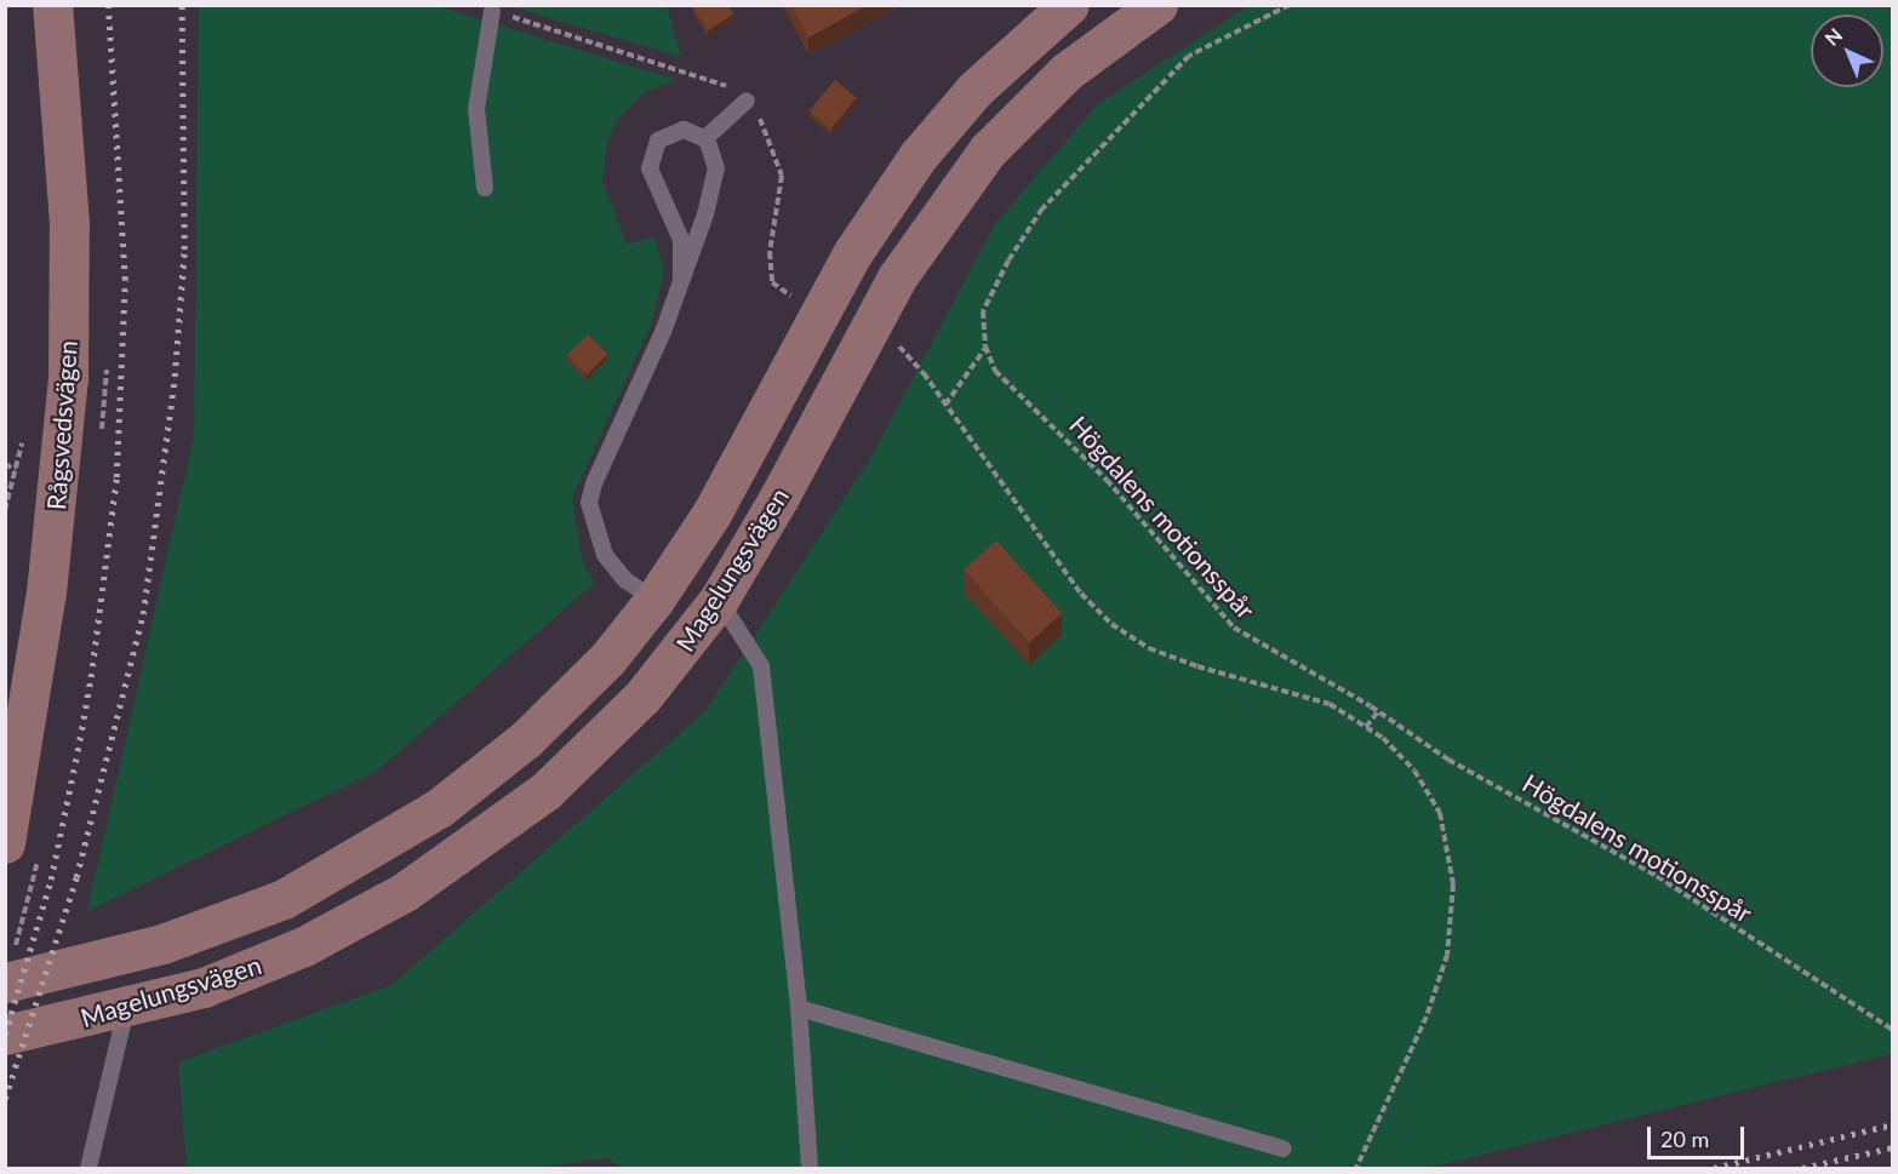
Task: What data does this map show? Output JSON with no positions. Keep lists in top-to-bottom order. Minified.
{"streets":{"main road":["Rågsvedsvägen","Magelungsvägen"],"path":["Högdalens motionsspår"]},"scale_bar":"20 m","north":"top left"}
